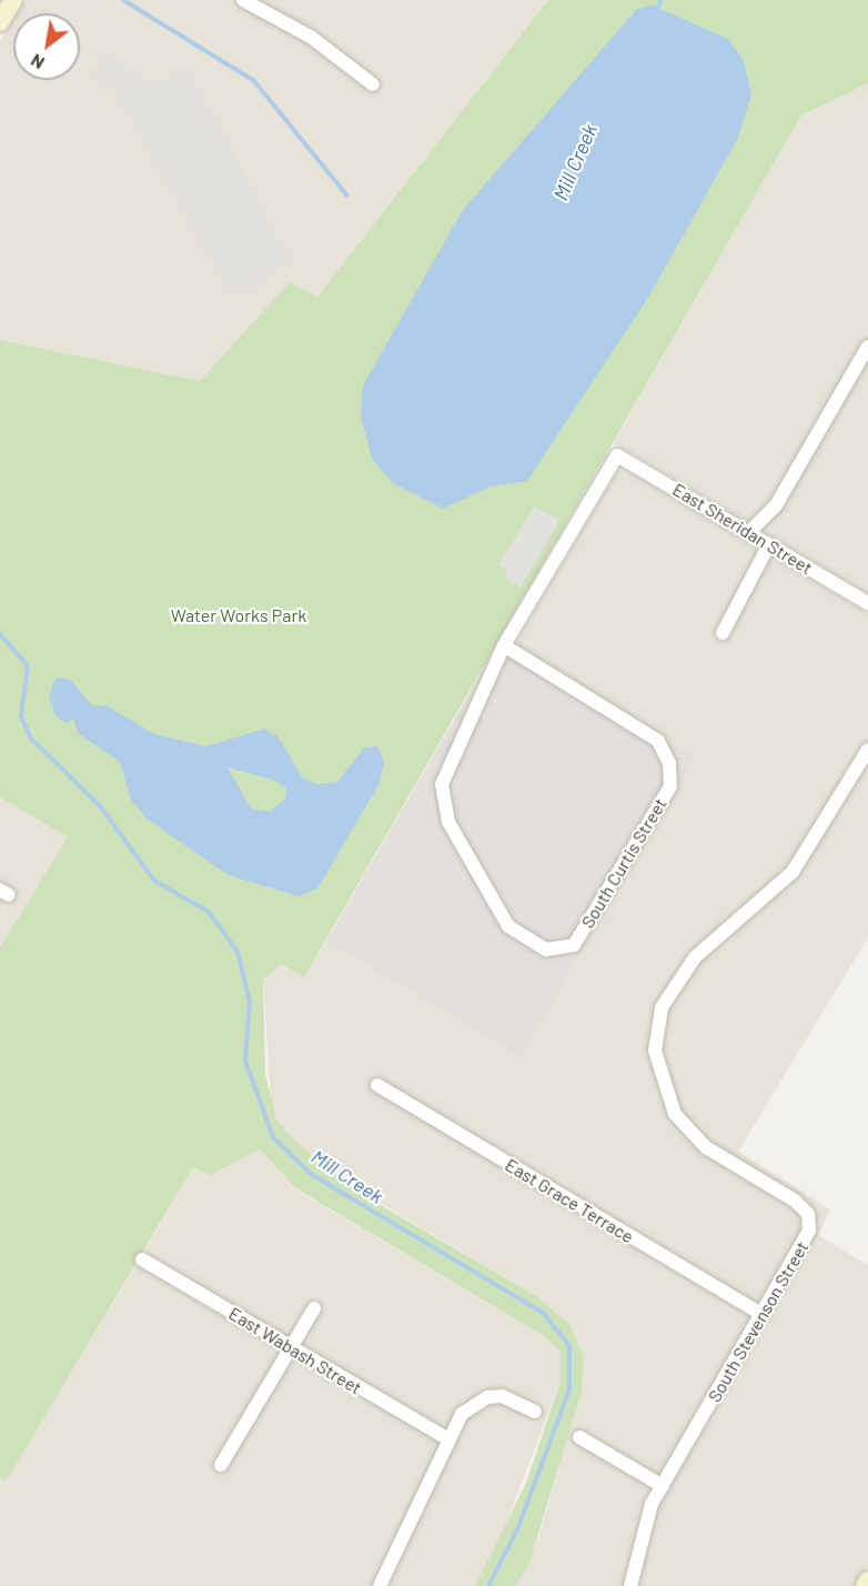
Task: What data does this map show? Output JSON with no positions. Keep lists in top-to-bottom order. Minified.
{"streets":{"street":["East Sheridan Street","South Curtis Street","East Grace Terrace","South Stevenson Street","East Wabash Street"]},"crossings":[["East Sheridan Street","South Curtis Street"],["East Grace Terrace","South Stevenson Street"]],"water":["Mill Creek"],"parks":["Water Works Park"],"north":"bottom left"}
